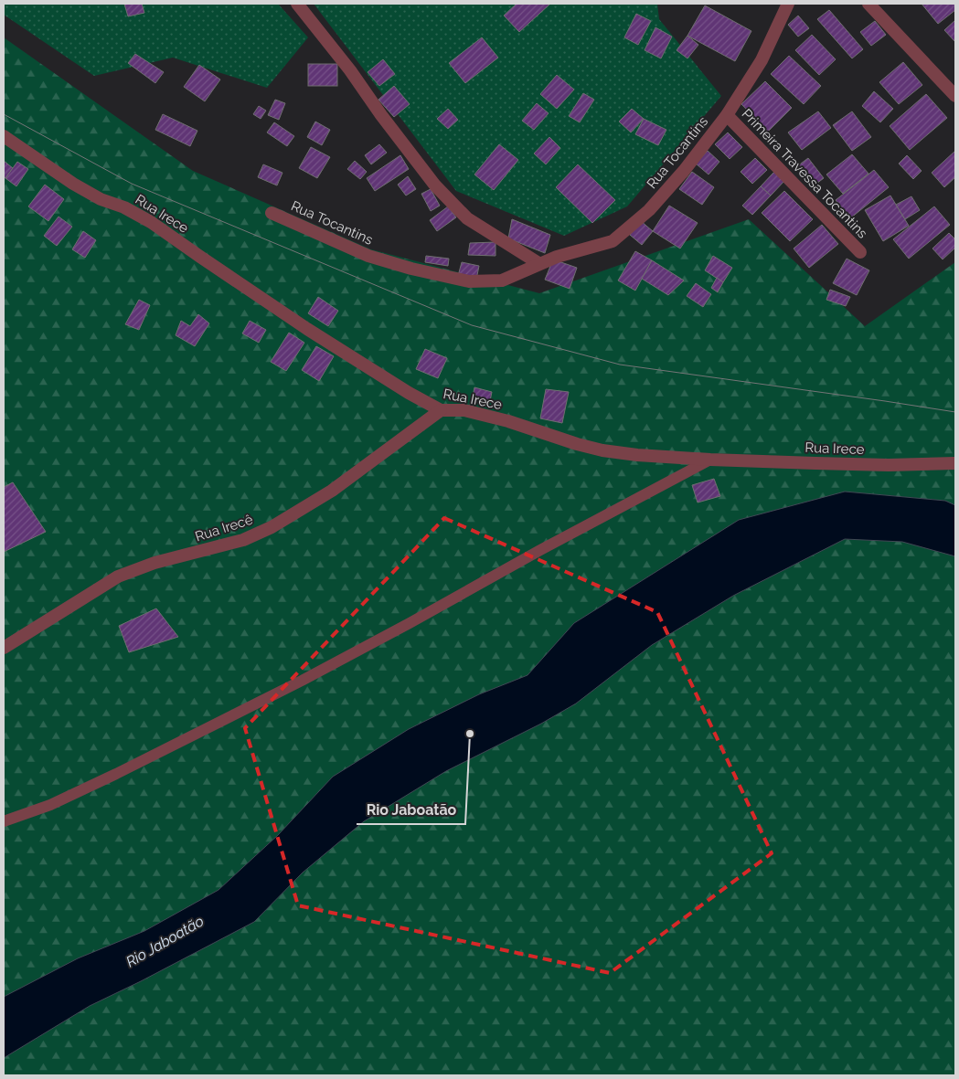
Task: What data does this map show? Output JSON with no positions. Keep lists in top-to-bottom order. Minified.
{"streets":{"street":["Rua Tocantins","Primeira Travessa Tocantins","Rua Irece","Rua Irecê"]},"crossings":[["Rua Tocantins","Primeira Travessa Tocantins"],["Rua Irece","Rua Irecê"]],"water":["Rio Jaboatão"],"places":["Rio Jaboatão"]}
